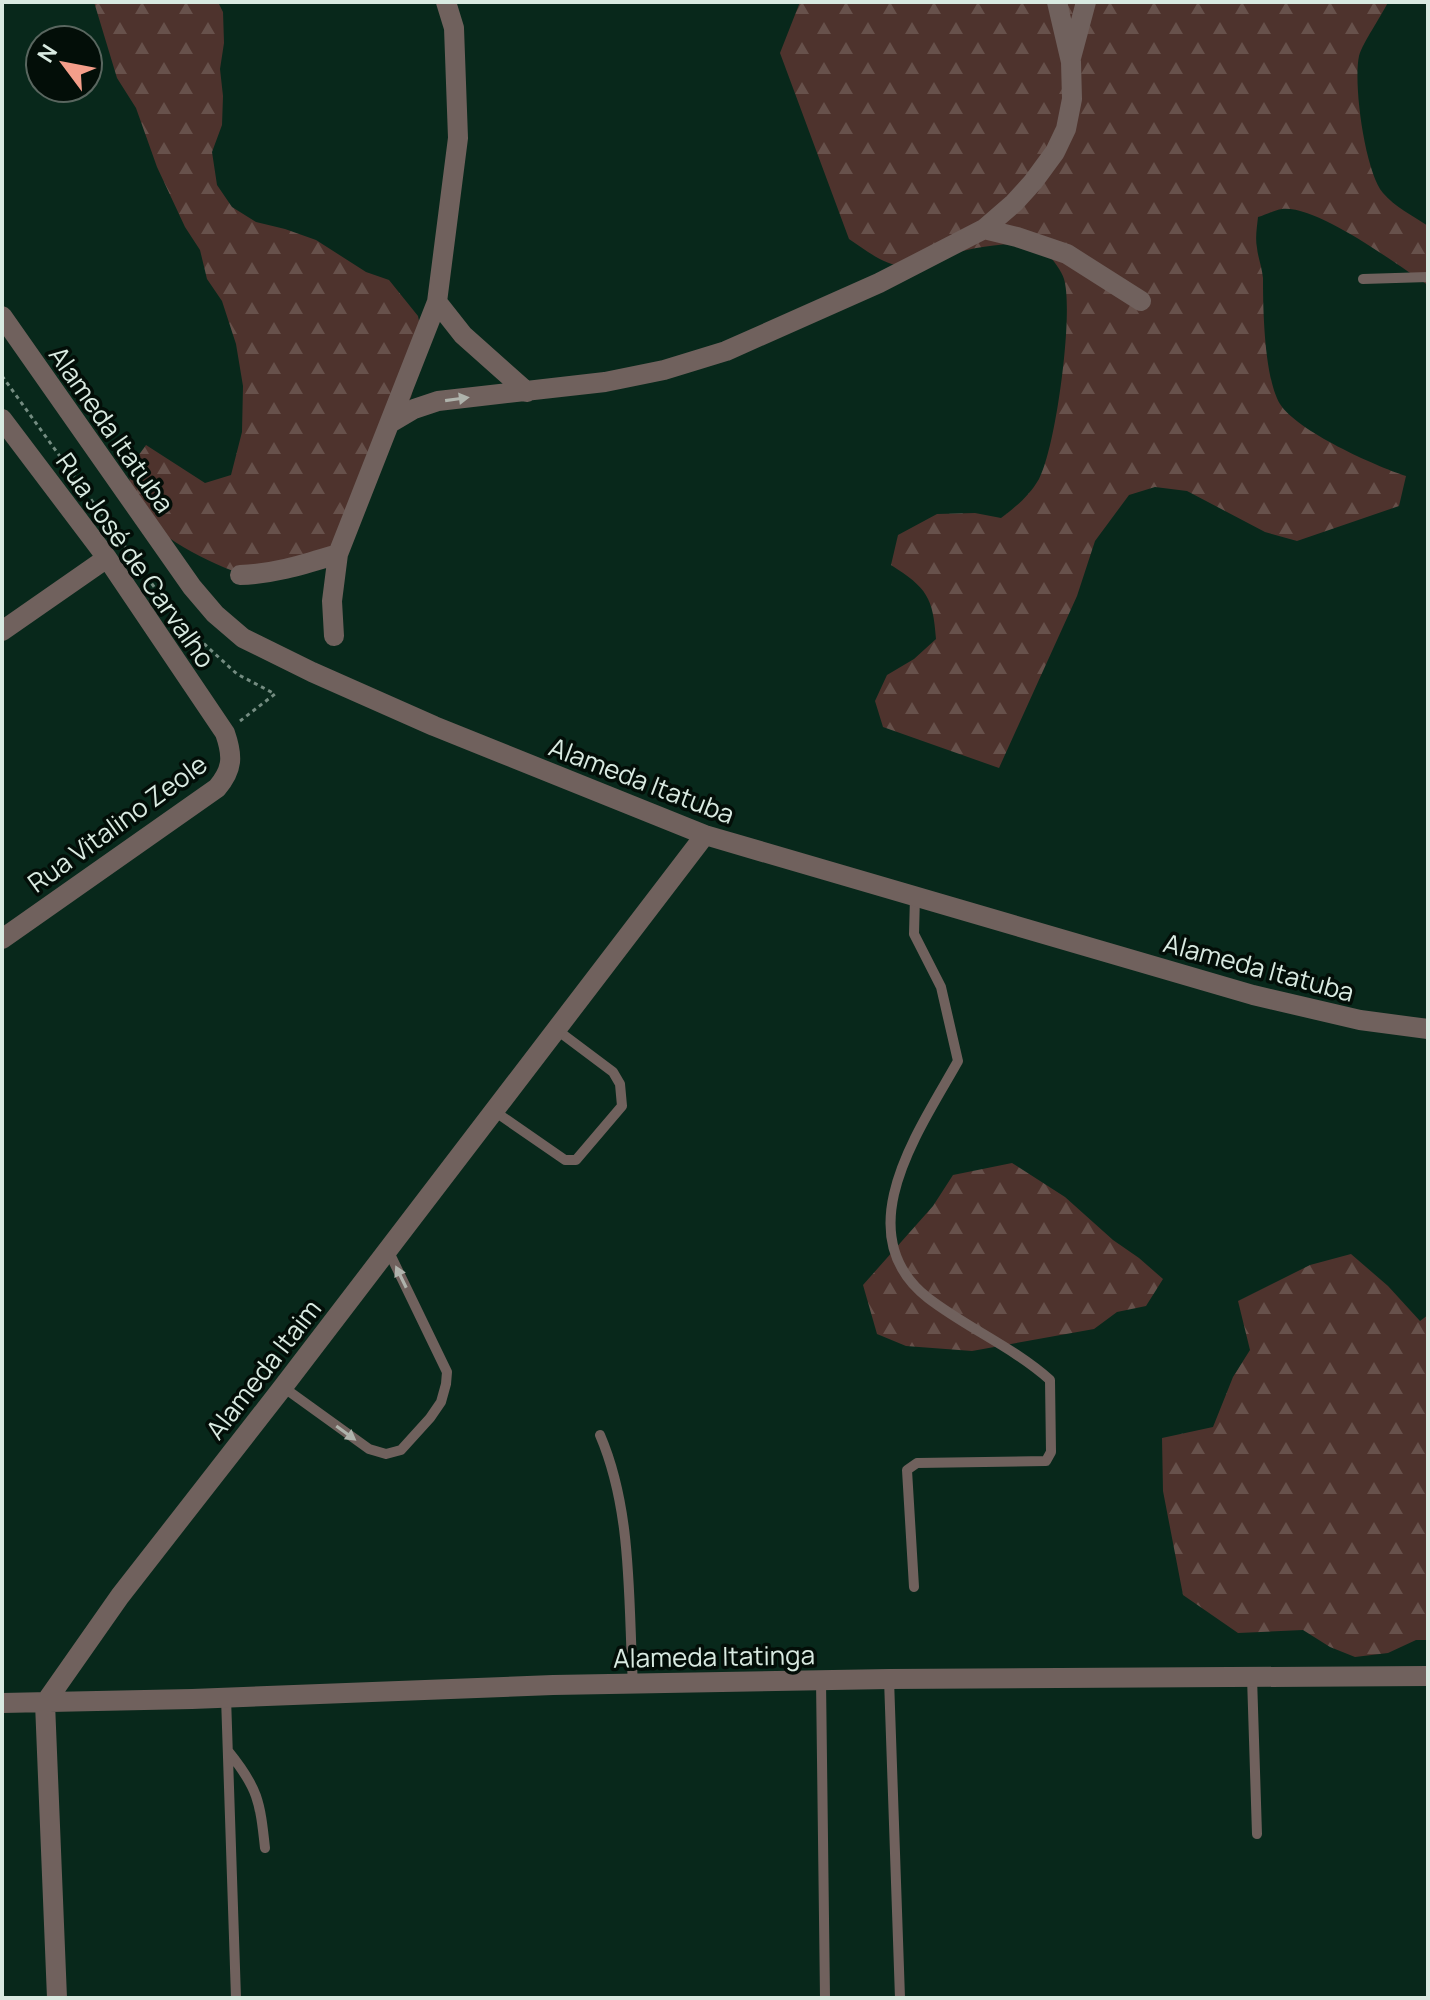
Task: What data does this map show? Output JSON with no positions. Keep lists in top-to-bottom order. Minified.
{"streets":{"street":["Alameda Itatuba","Rua José de Carvalho","Rua Vitalino Zeole","Alameda Itaim","Alameda Itatinga"]},"crossings":[["Alameda Itatuba","Alameda Itaim"],["Rua José de Carvalho","Rua Vitalino Zeole"],["Alameda Itaim","Alameda Itatinga"]],"north":"top left"}
